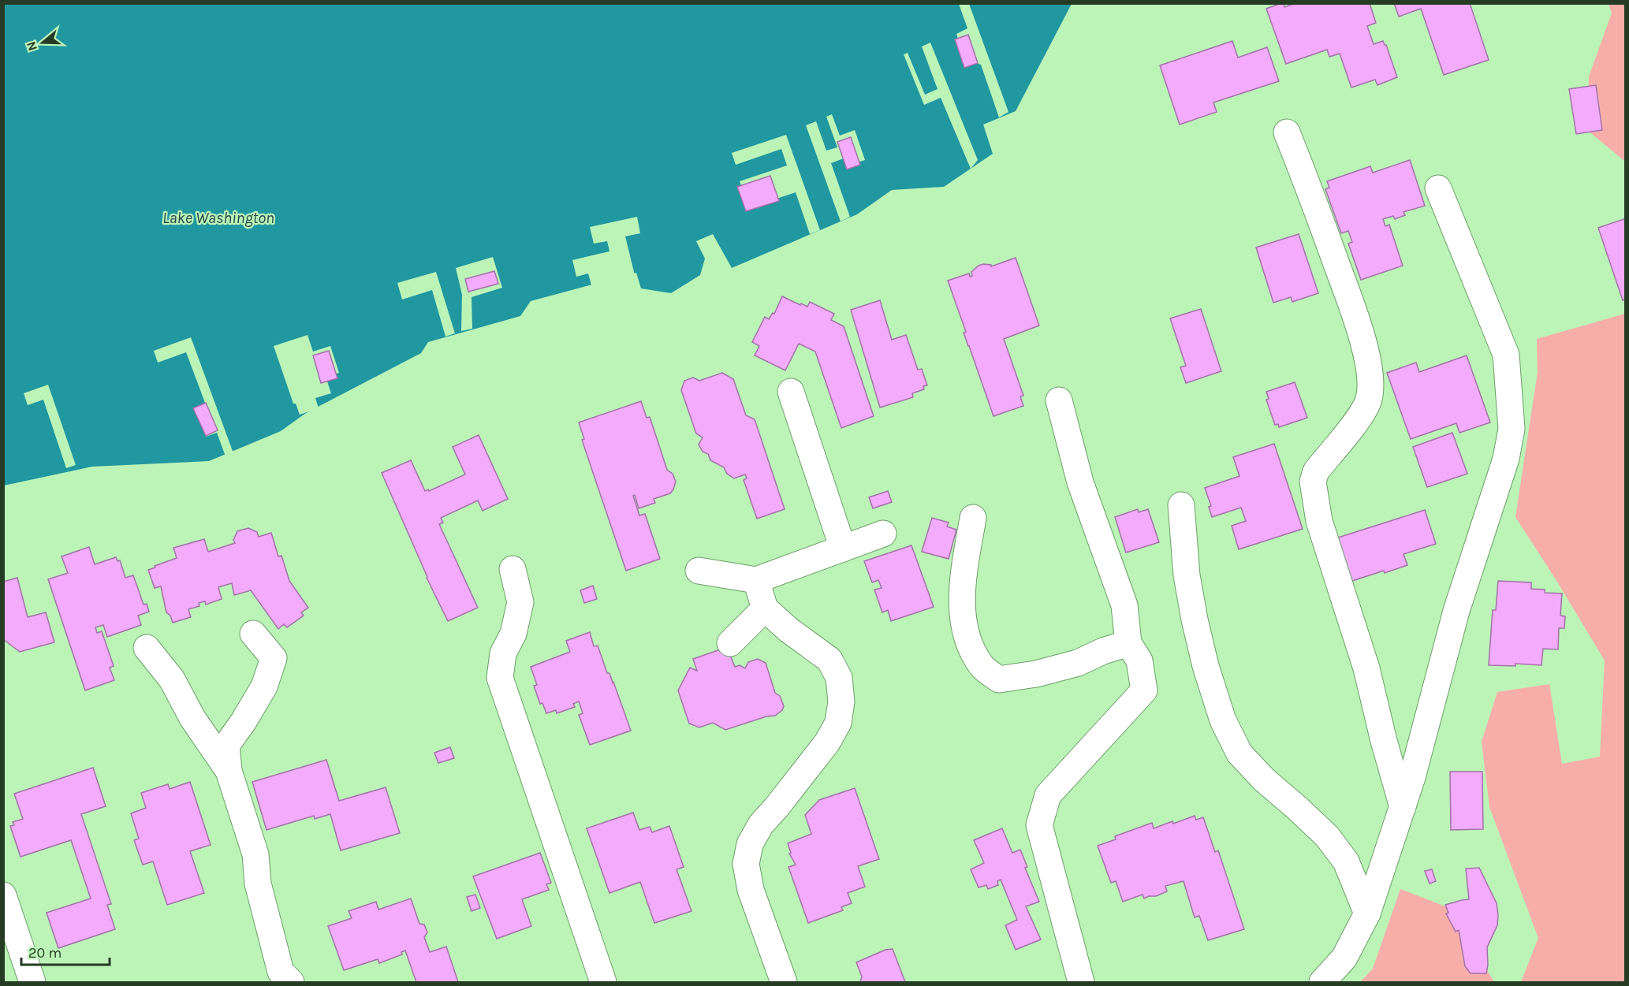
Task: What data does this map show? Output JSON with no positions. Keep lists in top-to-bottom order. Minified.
{"water":["Lake Washington"],"scale_bar":"20 m","north":"left"}
